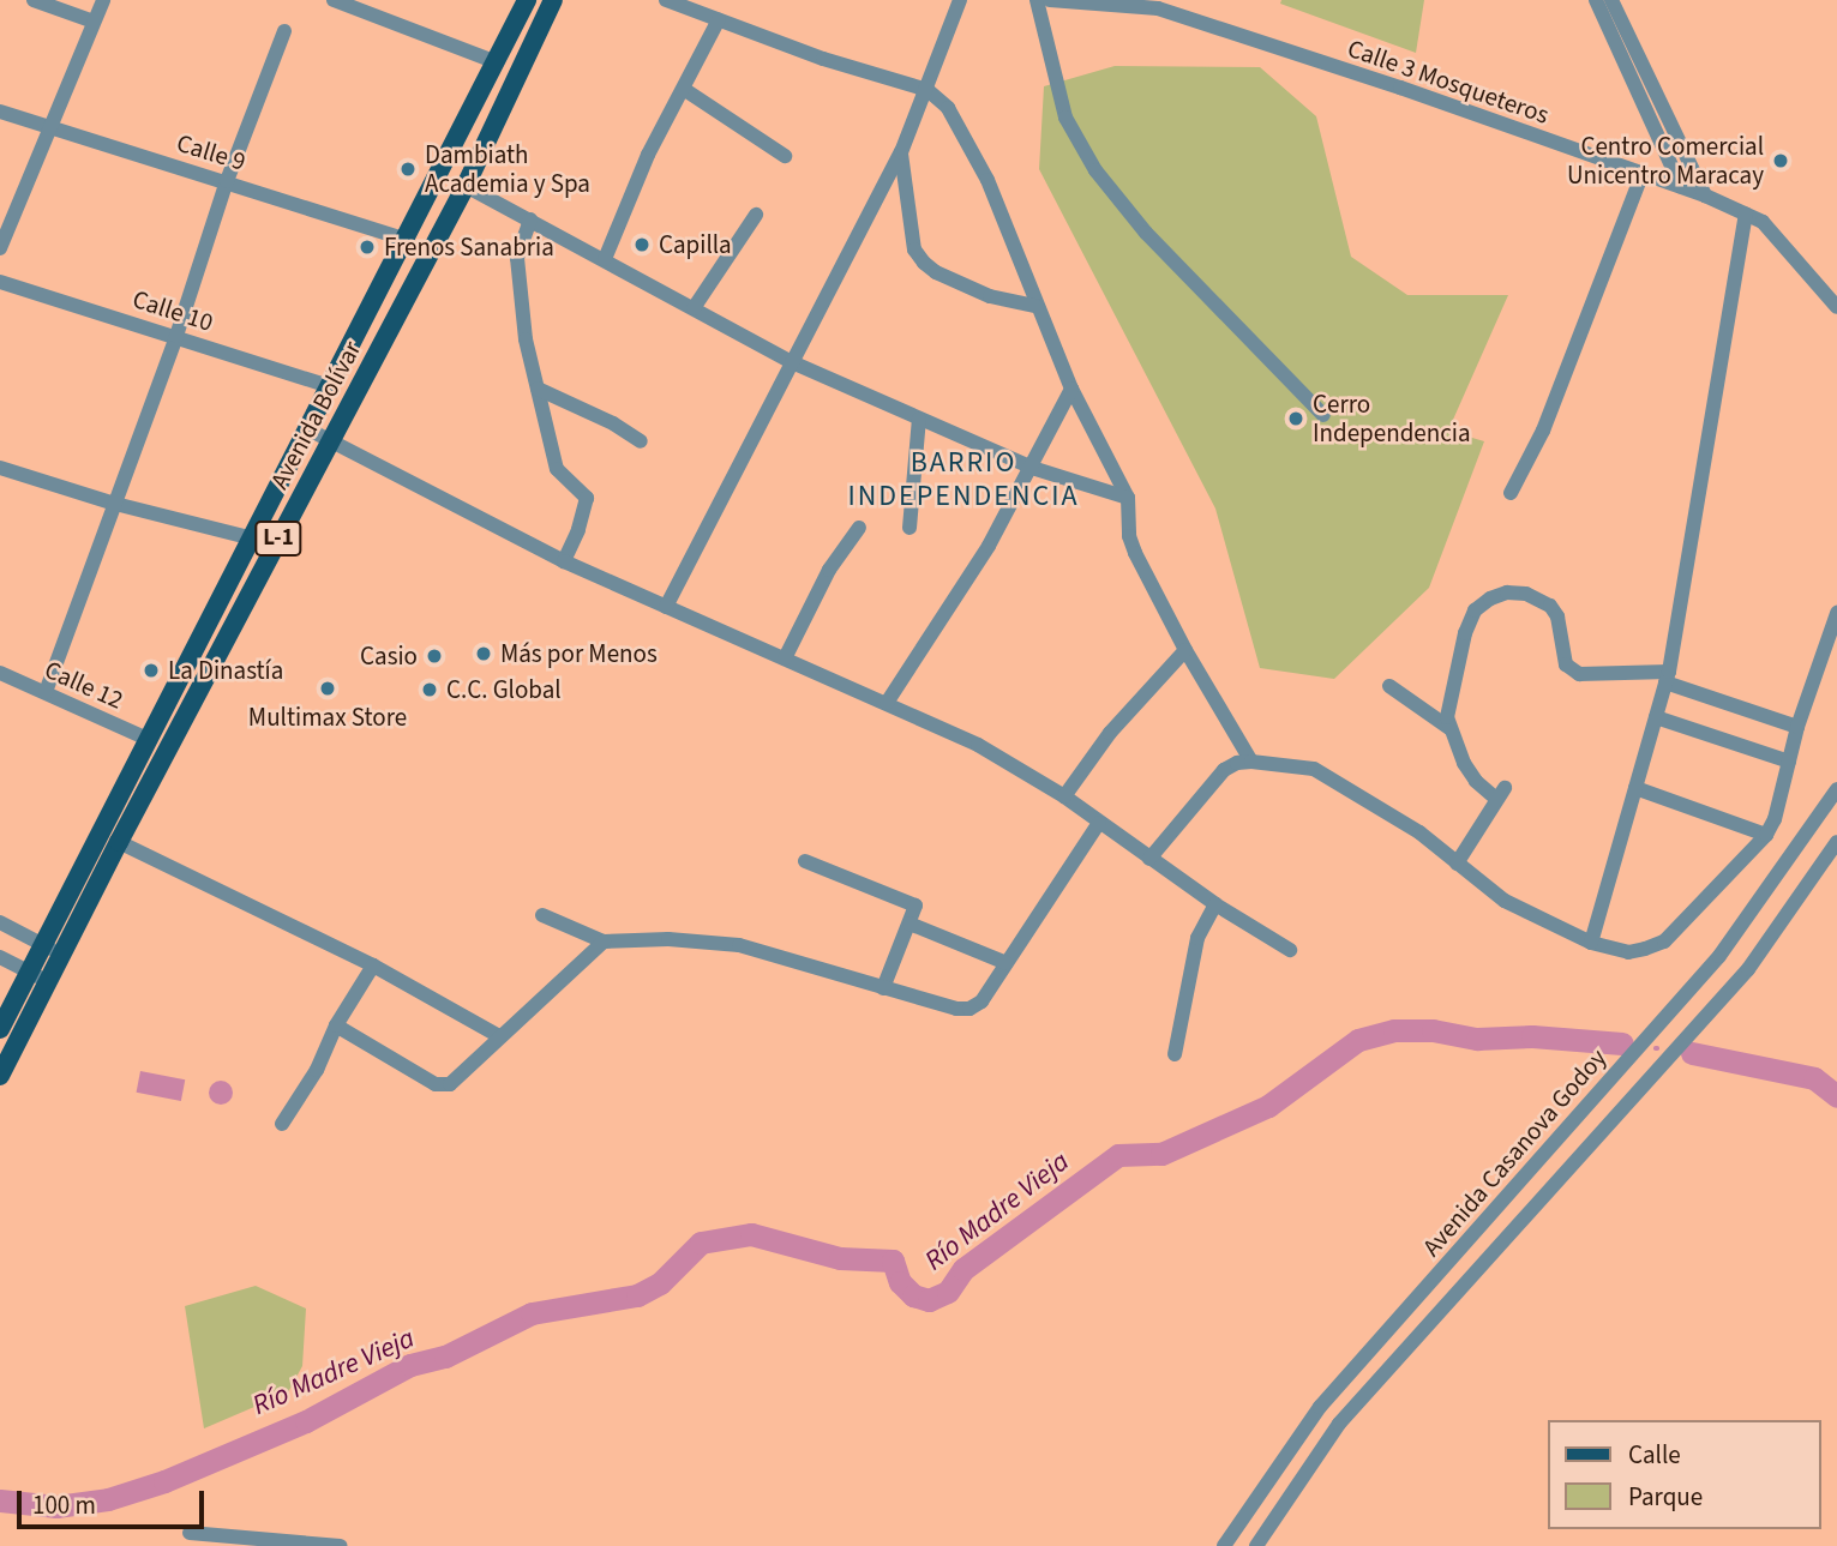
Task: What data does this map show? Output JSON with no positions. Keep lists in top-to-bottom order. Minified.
{"streets":{"main road":["Avenida Bolívar","L-1"],"street":["Calle 3 Mosqueteros","Calle 9","Calle 10","Calle 12","Avenida Casanova Godoy"]},"crossings":[["Calle 9","Avenida Bolívar"],["Calle 10","Avenida Bolívar"],["Avenida Bolívar","Calle 12"]],"districts":["BARRIO INDEPENDENCIA"],"water":["Río Madre Vieja"],"places":["Centro Comercial Unicentro Maracay","Dambiath Academia y Spa","Capilla","Frenos Sanabria","Cerro Independencia","Más por Menos","Casio","La Dinastía","Multimax Store","C.C. Global"],"legend":["Calle","Parque"],"scale_bar":"100 m"}
